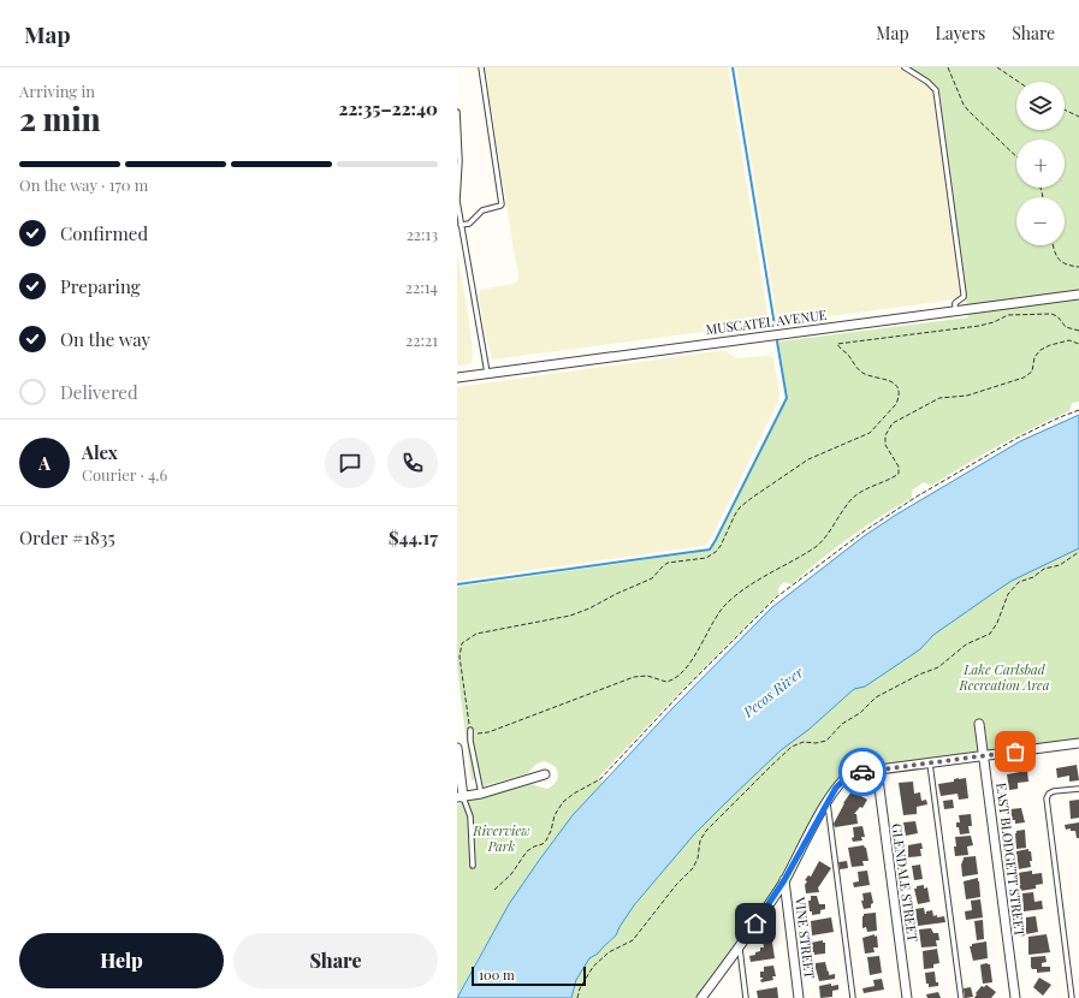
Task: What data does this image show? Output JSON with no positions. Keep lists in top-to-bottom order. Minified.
{"streets":{"street":["MUSCATEL AVENUE","EAST BLODGETT STREET","GLENDALE STREET","VINE STREET"]},"water":["Pecos River"],"parks":["Lake Carlsbad Recreation Area","Riverview Park"],"scale_bar":"100 m","page":{"header":"Map","nav":["Map","Layers","Share"],"heading":["2 min","Arriving in","22:35–22:40"],"panel":["Alex","Courier · 4.6","Order #1835","$44.17"],"map_buttons":["+","−"],"bar":"On the way · 170 m","list":[["Confirmed","22:13"],["Preparing","22:14"],["On the way","22:21"],"Delivered"],"round":"A","buttons":["Help","Share"],"scale":"100 m"}}
